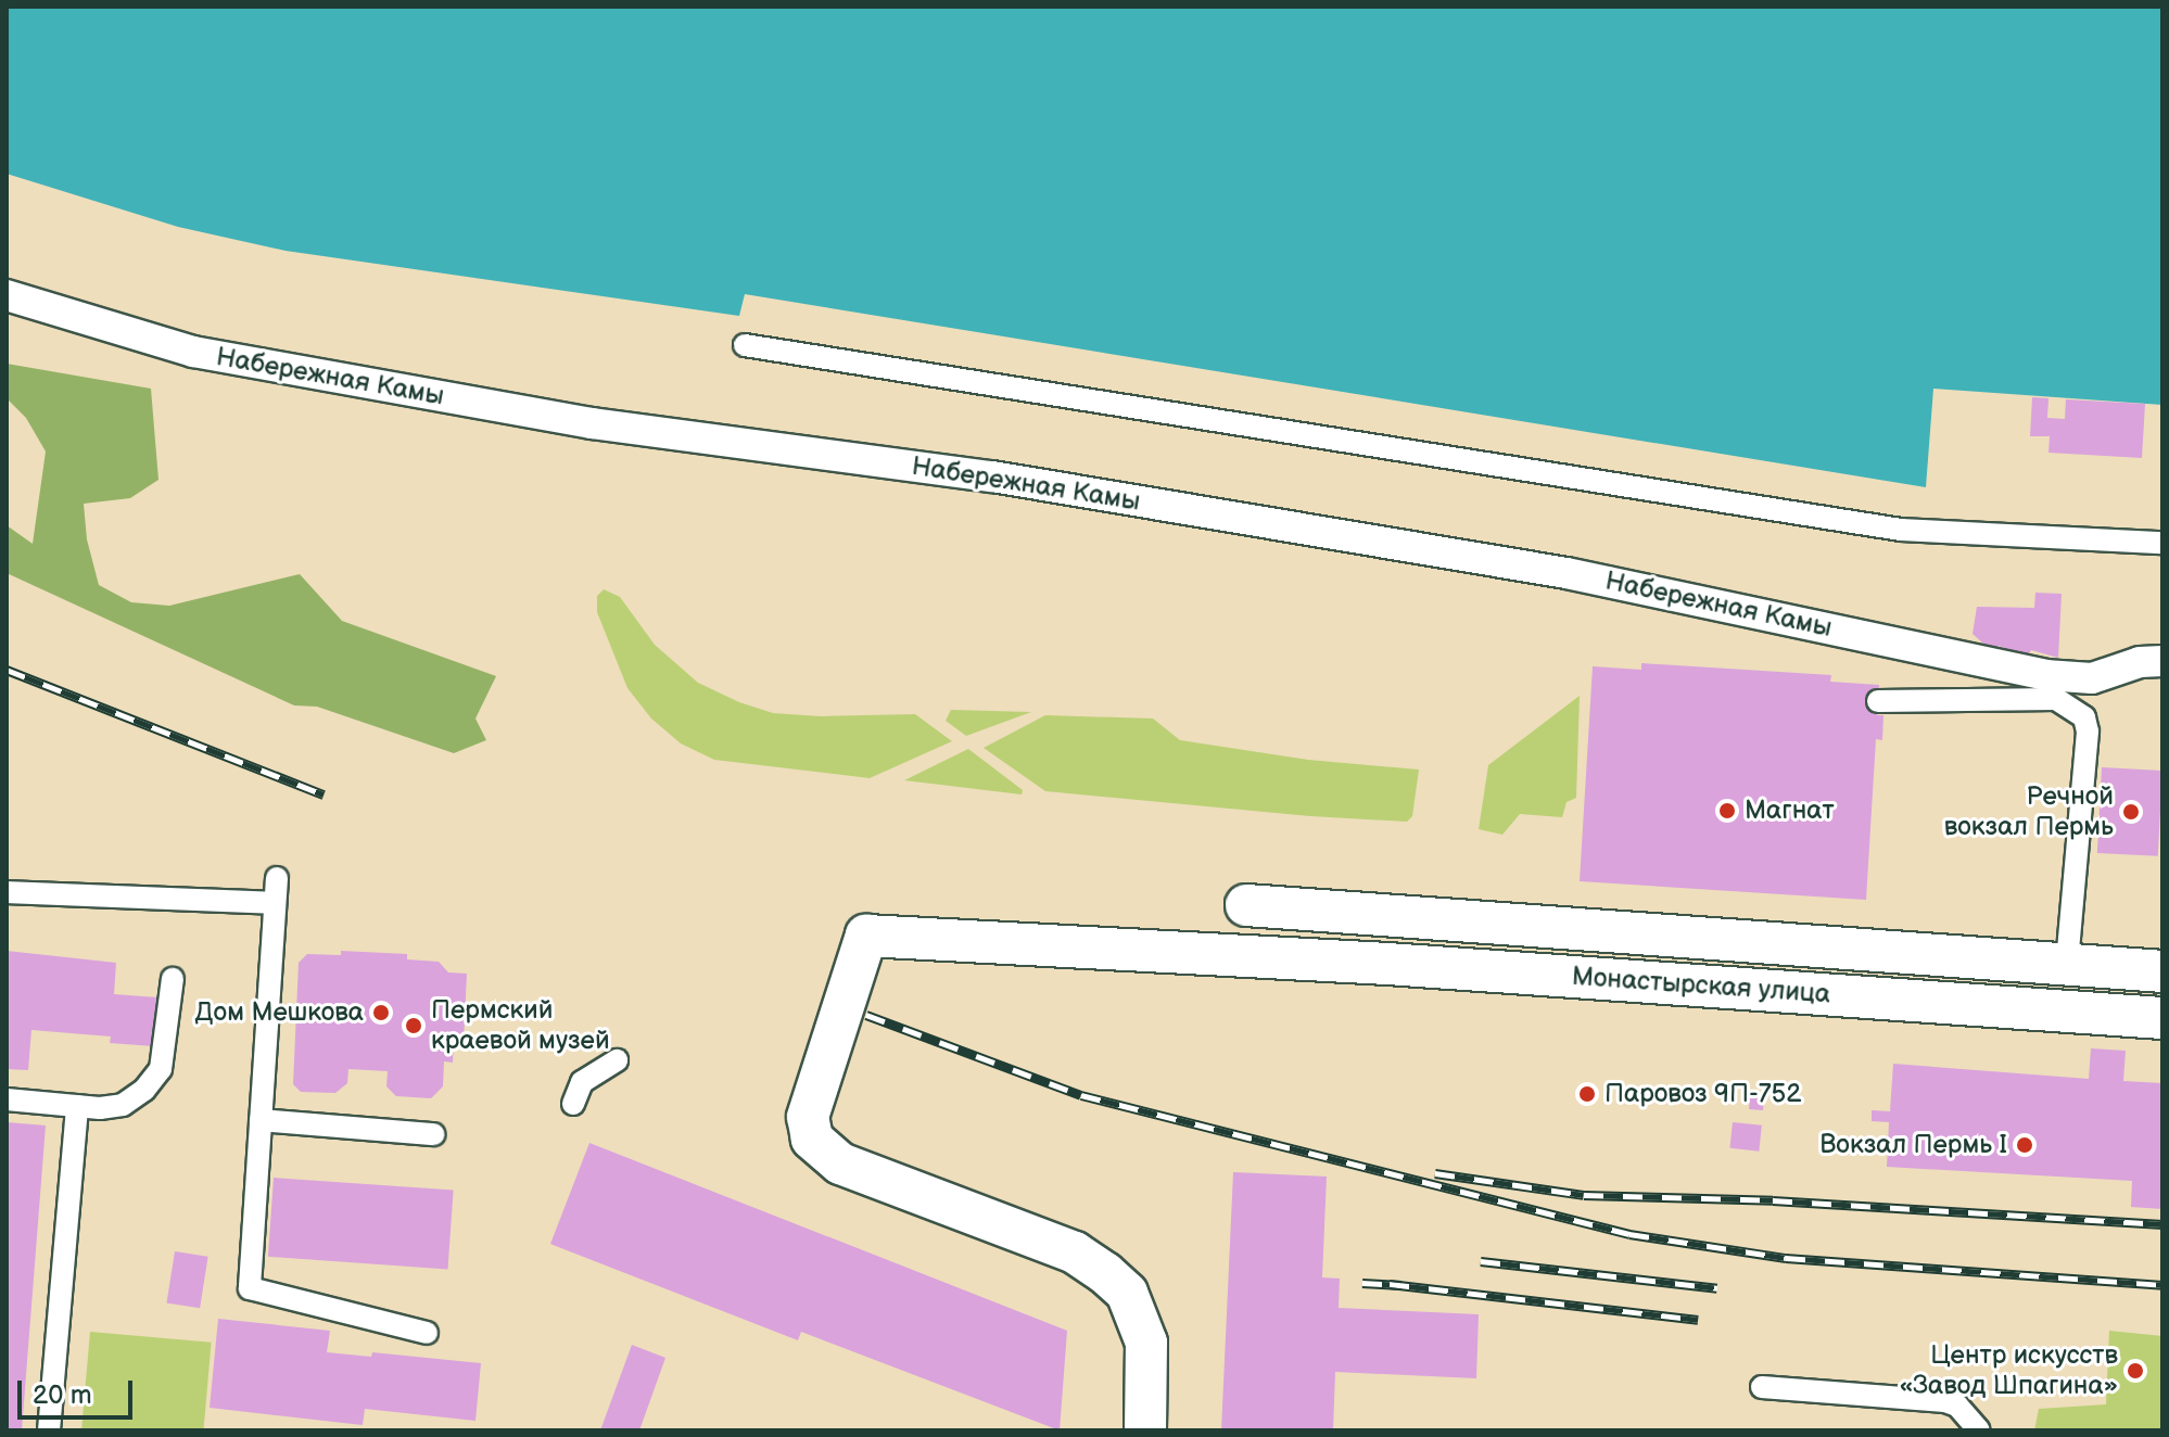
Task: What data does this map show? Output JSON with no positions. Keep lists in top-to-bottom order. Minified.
{"streets":{"street":["Набережная Камы","Монастырская улица"]},"places":["Магнат","Речной вокзал Пермь","Дом Мешкова","Пермский краевой музей","Паровоз 9П-752","Вокзал Пермь I","Центр искусств «Завод Шпагина»"],"scale_bar":"20 m"}
